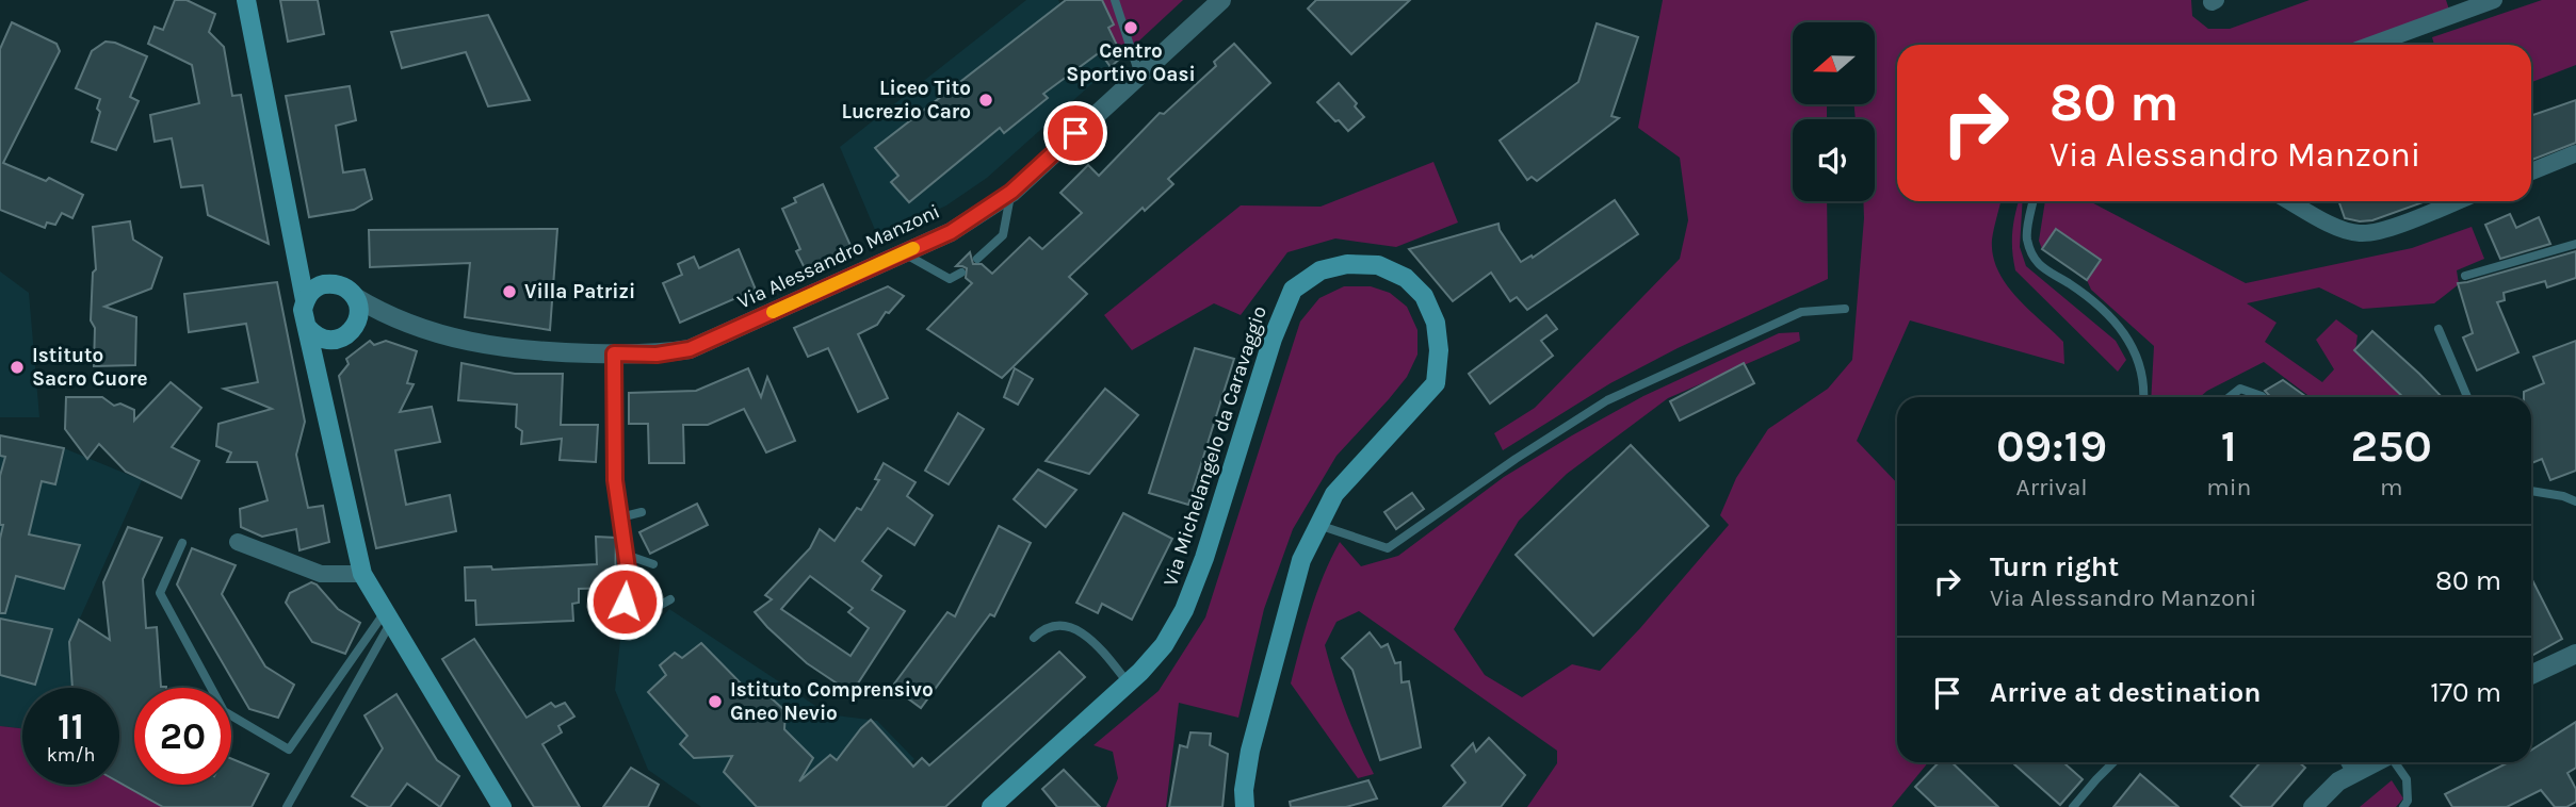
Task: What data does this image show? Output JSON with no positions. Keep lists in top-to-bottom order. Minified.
{"streets":{"main road":["Via Michelangelo da Caravaggio"],"street":["Via Alessandro Manzoni"]},"places":["Centro Sportivo Oasi","Liceo Tito Lucrezio Caro","Villa Patrizi","Istituto Sacro Cuore","Istituto Comprensivo Gneo Nevio"],"north":"left","page":{"turn":["80 m","Via Alessandro Manzoni"],"eta":["09:19","Arrival","1","min","250","m"],"list":[{"name":"Turn right","note":"Via Alessandro Manzoni","value":"80 m"},{"name":"Arrive at destination","value":"170 m"}],"speed":"11 km/h","limit":"20"}}
